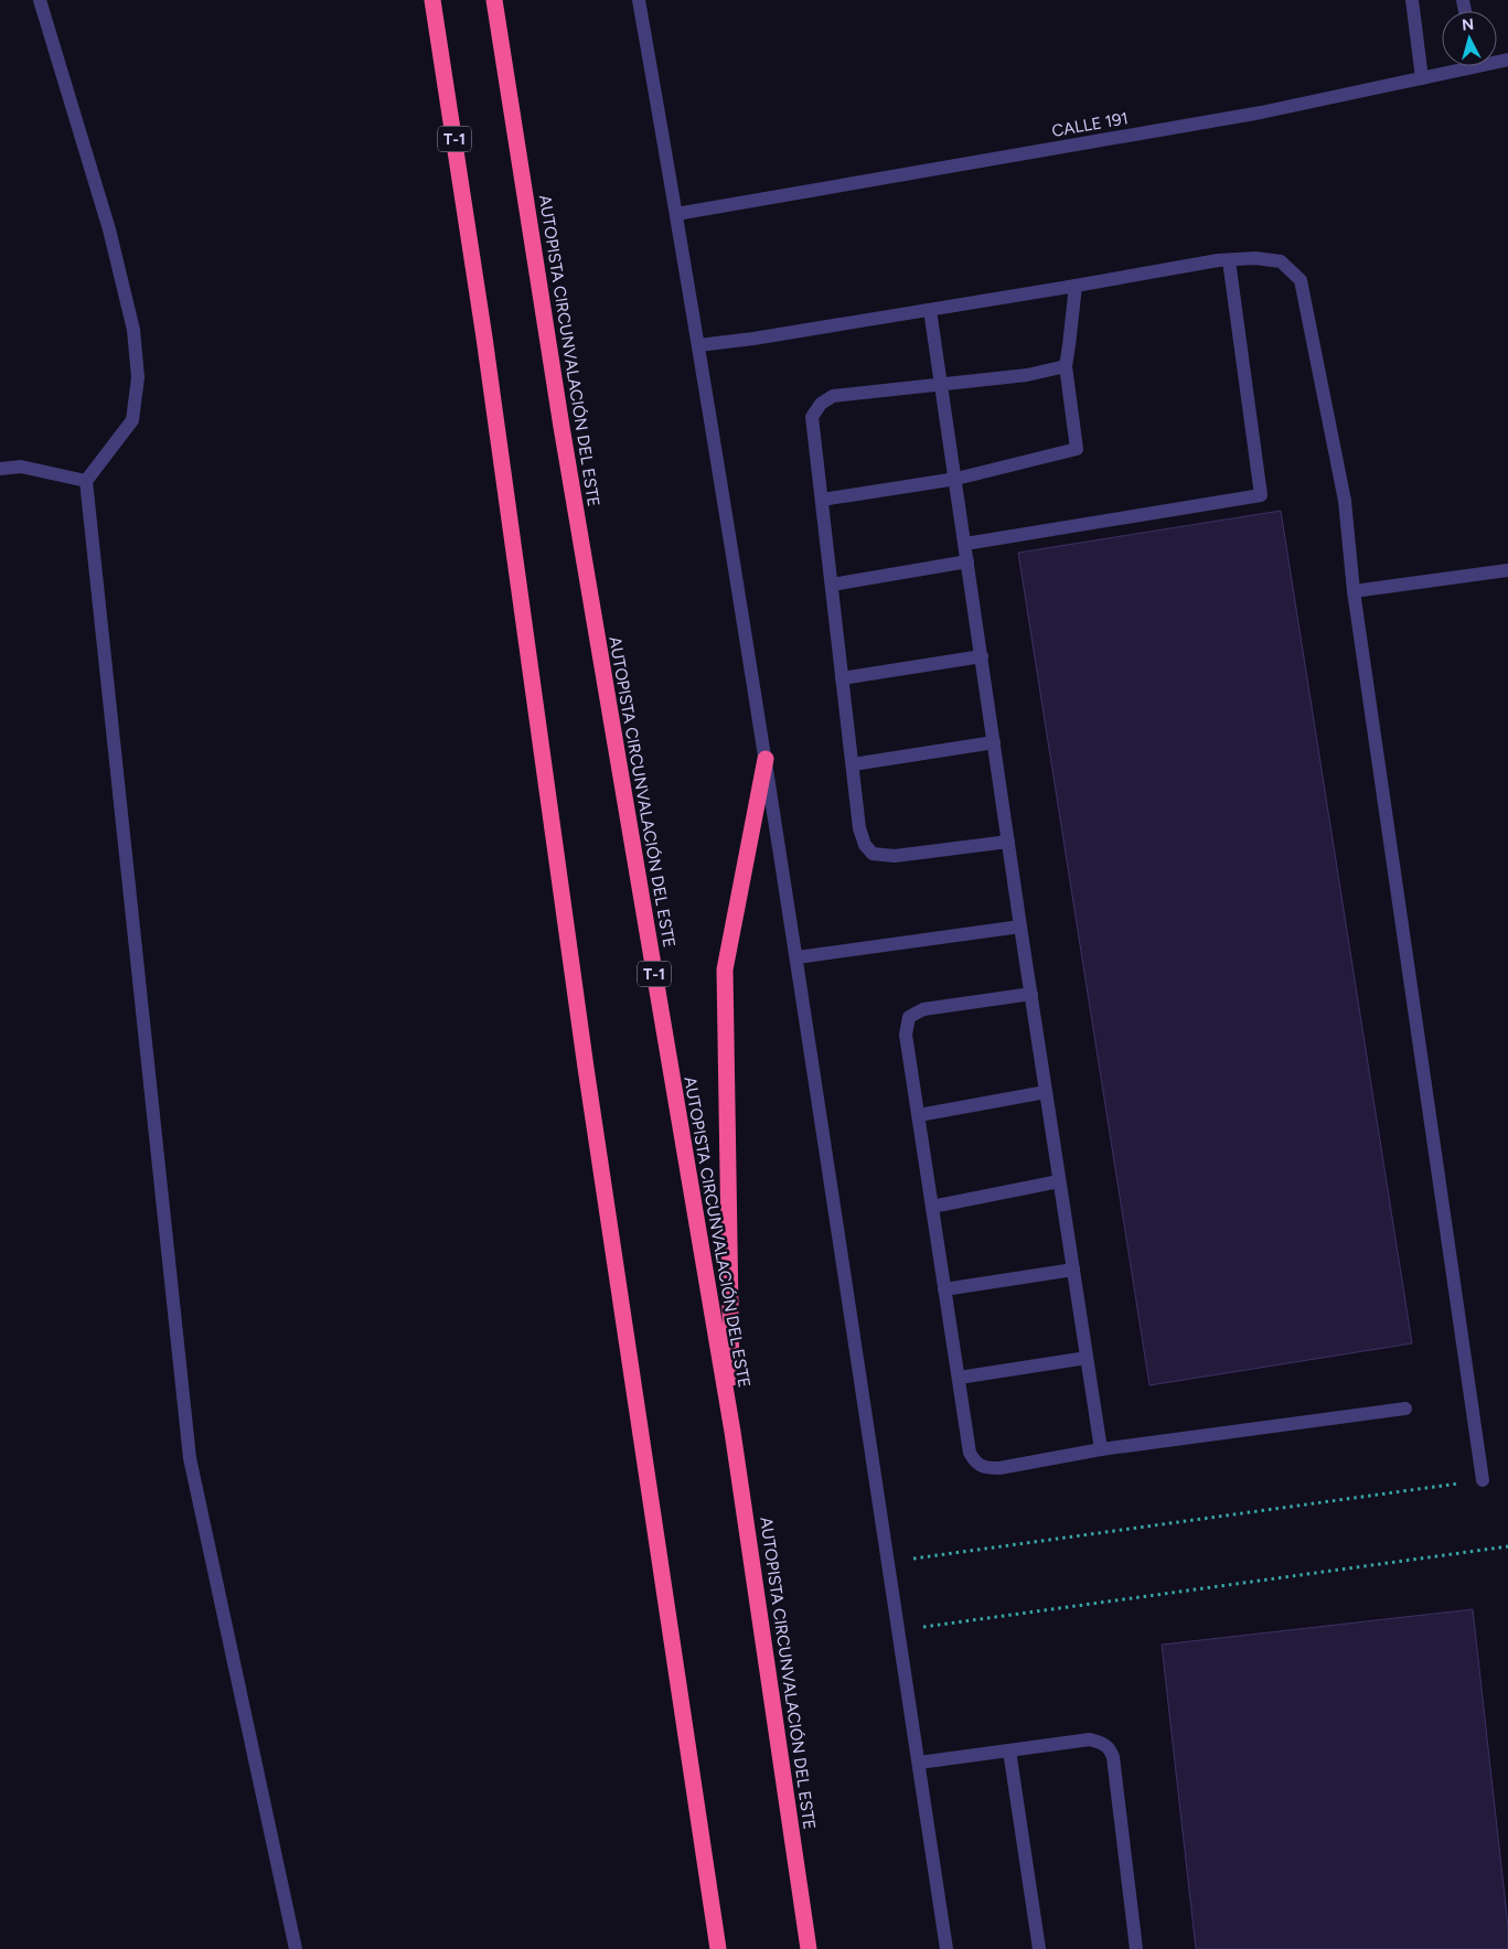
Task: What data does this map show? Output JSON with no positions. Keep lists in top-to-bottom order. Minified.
{"streets":{"highway":["T-1","AUTOPISTA CIRCUNVALACIÓN DEL ESTE"],"street":["CALLE 191"]},"north":"top"}
